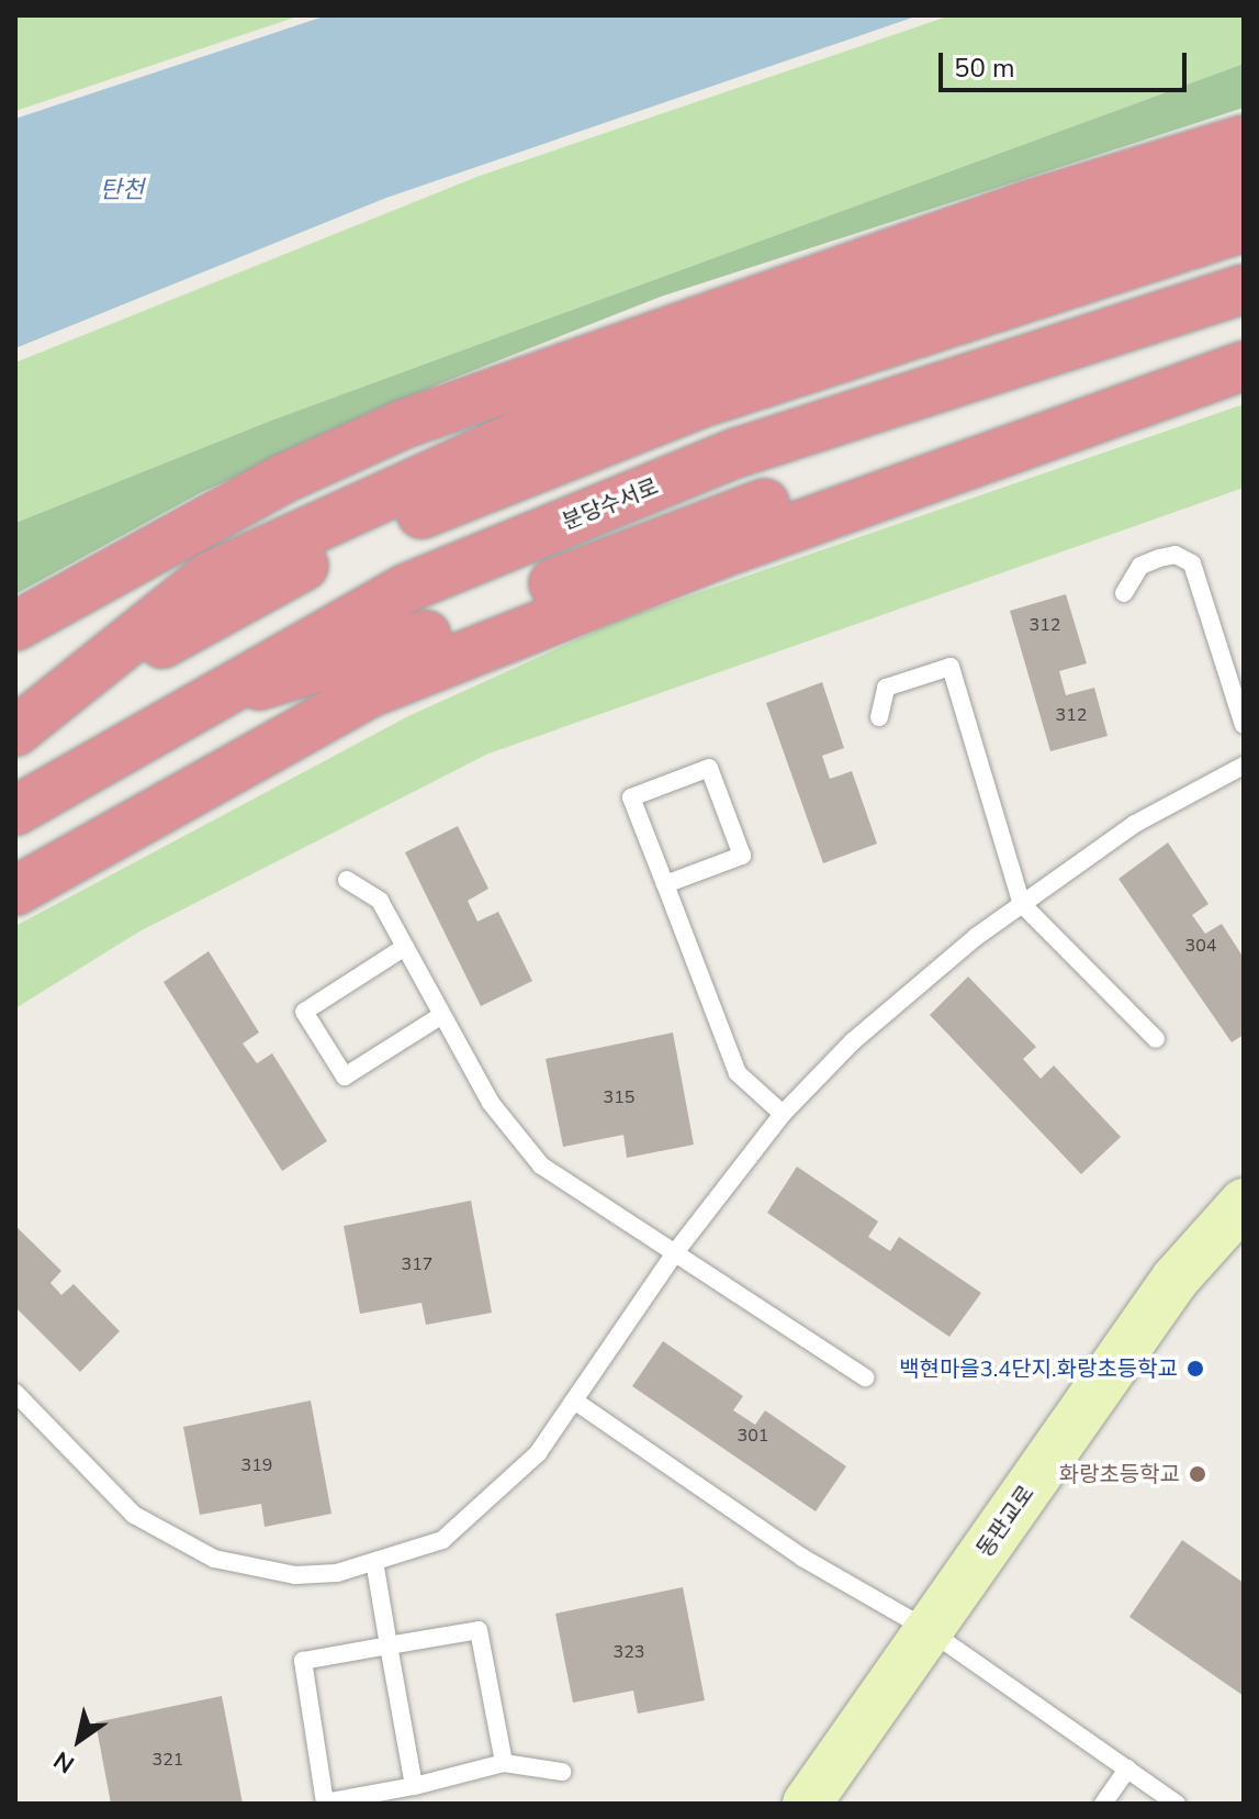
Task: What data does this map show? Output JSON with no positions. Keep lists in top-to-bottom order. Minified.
{"streets":{"highway":["분당수서로"],"main road":["동판교로"]},"water":["탄천"],"places":["백현마을3.4단지.화랑초등학교","화랑초등학교"],"house_numbers":["312","312","304","315","317","301","319","323","321"],"scale_bar":"50 m","north":"bottom left"}
